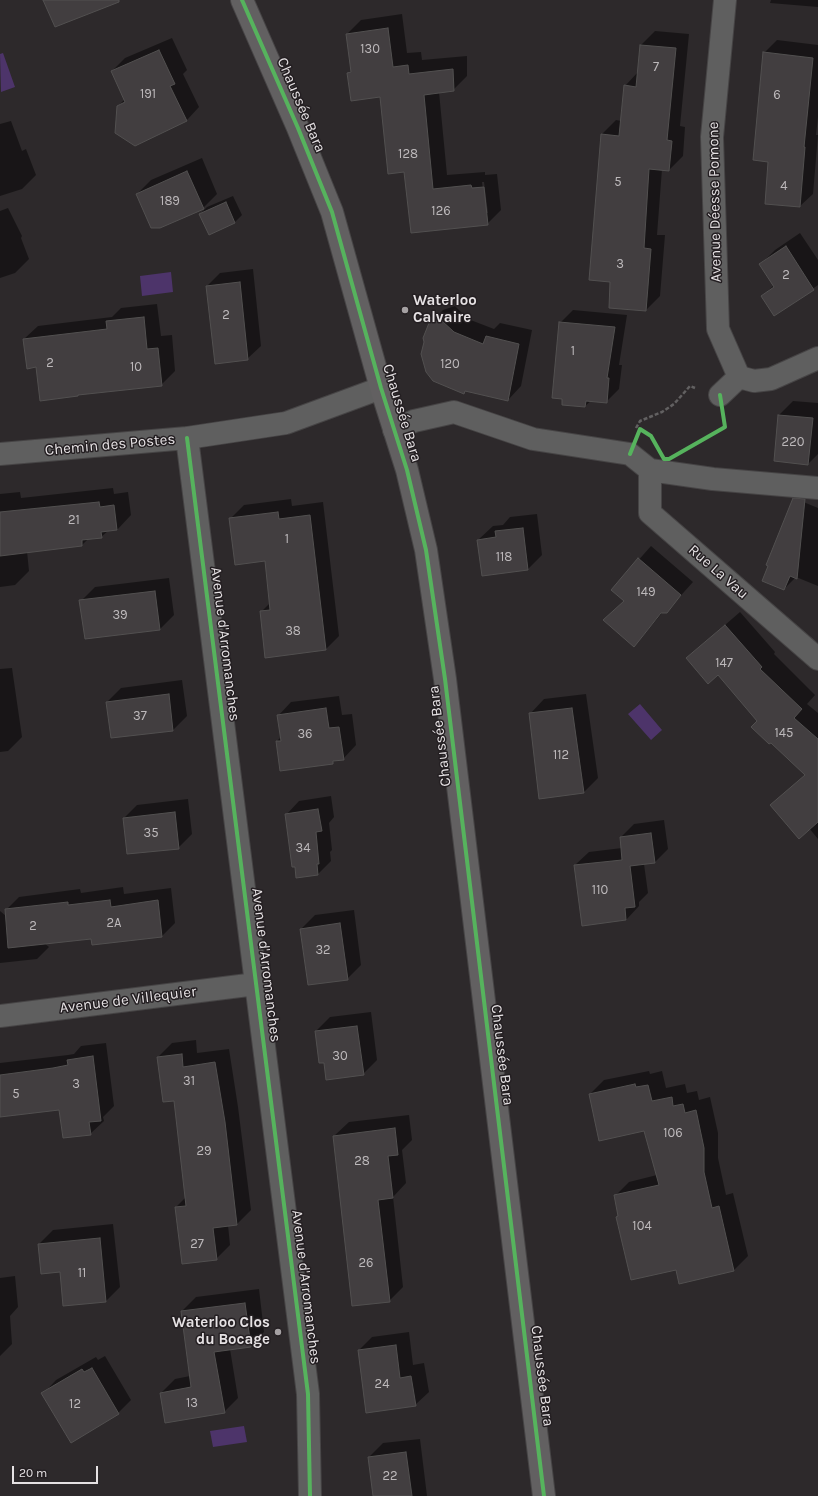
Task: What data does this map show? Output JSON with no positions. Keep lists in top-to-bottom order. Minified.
{"streets":{"main road":["Chaussée Bara"],"street":["Avenue Déesse Pomone","Chemin des Postes","Rue La Vau","Avenue d'Arromanches","Avenue de Villequier"]},"crossings":[["Chaussée Bara","Chemin des Postes"],["Chemin des Postes","Avenue d'Arromanches"],["Avenue d'Arromanches","Avenue de Villequier"]],"places":["Waterloo Calvaire","Waterloo Clos du Bocage"],"house_numbers":["130","7","191","6","128","5","4","189","126","3","2","2","1","2","120","10","220","21","1","118","149","39","38","147","37","145","36","112","35","34","110","2A","2","32","30","31","3","5","106","29","28","104","27","26","11","24","13","12","22"],"scale_bar":"20 m"}
